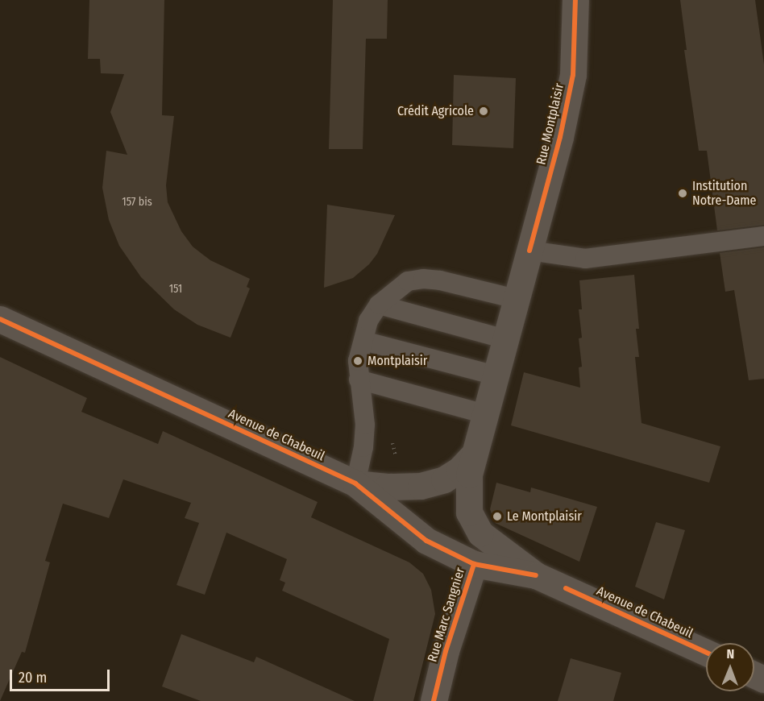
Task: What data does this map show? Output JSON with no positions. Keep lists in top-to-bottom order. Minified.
{"streets":{"street":["Rue Montplaisir","Avenue de Chabeuil","Rue Marc Sangnier"]},"crossings":[["Rue Montplaisir","Avenue de Chabeuil"],["Avenue de Chabeuil","Rue Marc Sangnier"]],"places":["Crédit Agricole","Institution Notre-Dame","Montplaisir","Le Montplaisir"],"house_numbers":["157 bis","151"],"scale_bar":"20 m","north":"top"}
